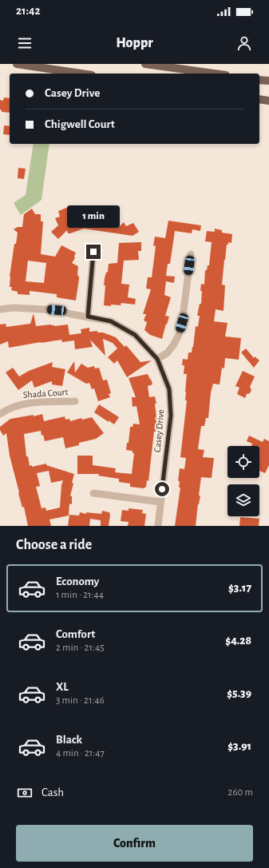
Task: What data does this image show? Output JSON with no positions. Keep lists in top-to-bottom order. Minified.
{"streets":{"street":["Shada Court","Casey Drive"]},"page":{"status":"21:42","header":"Hoppr","banner":["Casey Drive","Chigwell Court"],"bubble":"1 min","heading":"Choose a ride","list":[{"name":"Economy","note":"1 min · 21:44","value":"$3.17"},{"name":"Comfort","note":"2 min · 21:45","value":"$4.28"},{"name":"XL","note":"3 min · 21:46","value":"$5.39"},{"name":"Black","note":"4 min · 21:47","value":"$3.91"}],"pay":["Cash","260 m"],"buttons":"Confirm"}}
